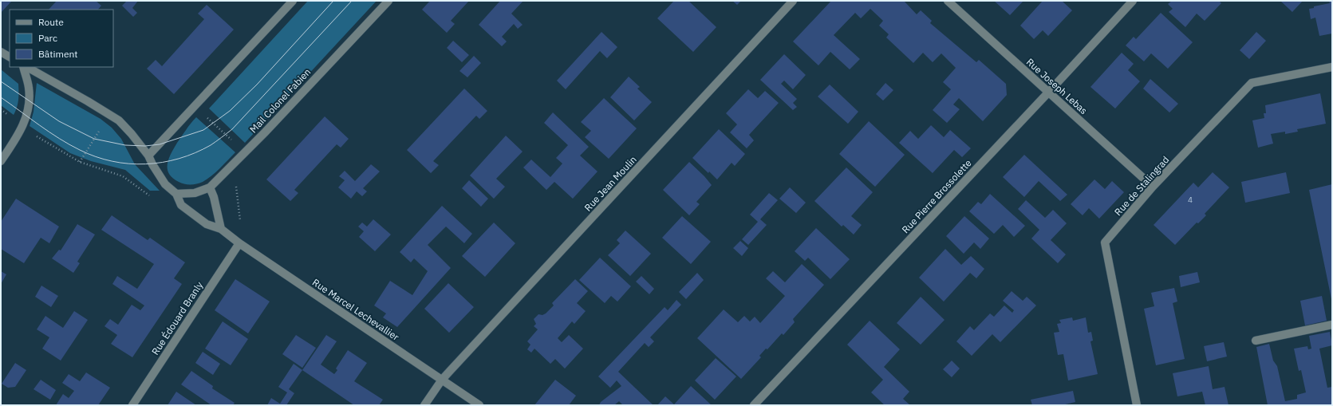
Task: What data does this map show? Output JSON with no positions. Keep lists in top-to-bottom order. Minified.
{"streets":{"street":["Rue Joseph Lebas","Mail Colonel Fabien","Rue Jean Moulin","Rue de Stalingrad","Rue Pierre Brossolette","Rue Marcel Lechevallier","Rue Édouard Branly"]},"crossings":[["Rue Joseph Lebas","Rue de Stalingrad"],["Rue Joseph Lebas","Rue Pierre Brossolette"],["Mail Colonel Fabien","Rue Marcel Lechevallier"],["Rue Jean Moulin","Rue Marcel Lechevallier"],["Rue Marcel Lechevallier","Rue Édouard Branly"]],"house_numbers":["4"],"legend":["Route","Parc","Bâtiment"]}
